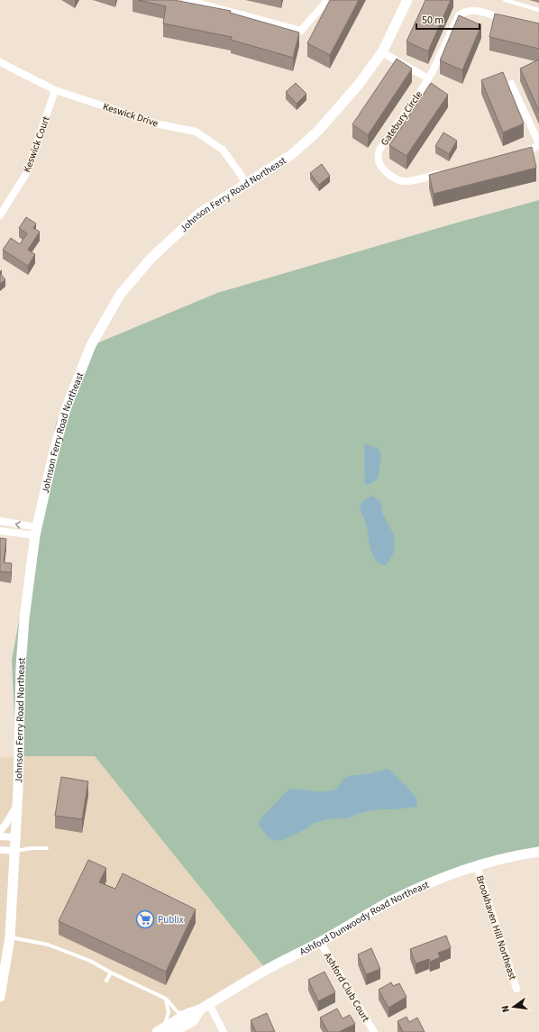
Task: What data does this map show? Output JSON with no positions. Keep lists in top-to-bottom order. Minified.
{"streets":{"main road":["Johnson Ferry Road Northeast","Ashford Dunwoody Road Northeast"],"street":["Keswick Drive","Gatebury Circle","Keswick Court","Brookhaven Hill Northeast","Ashford Club Court"]},"crossings":[["Keswick Drive","Keswick Court"],["Keswick Drive","Johnson Ferry Road Northeast"],["Ashford Dunwoody Road Northeast","Brookhaven Hill Northeast"],["Ashford Dunwoody Road Northeast","Ashford Club Court"]],"places":{"supermarket":["Publix"]},"scale_bar":"50 m","north":"left"}
